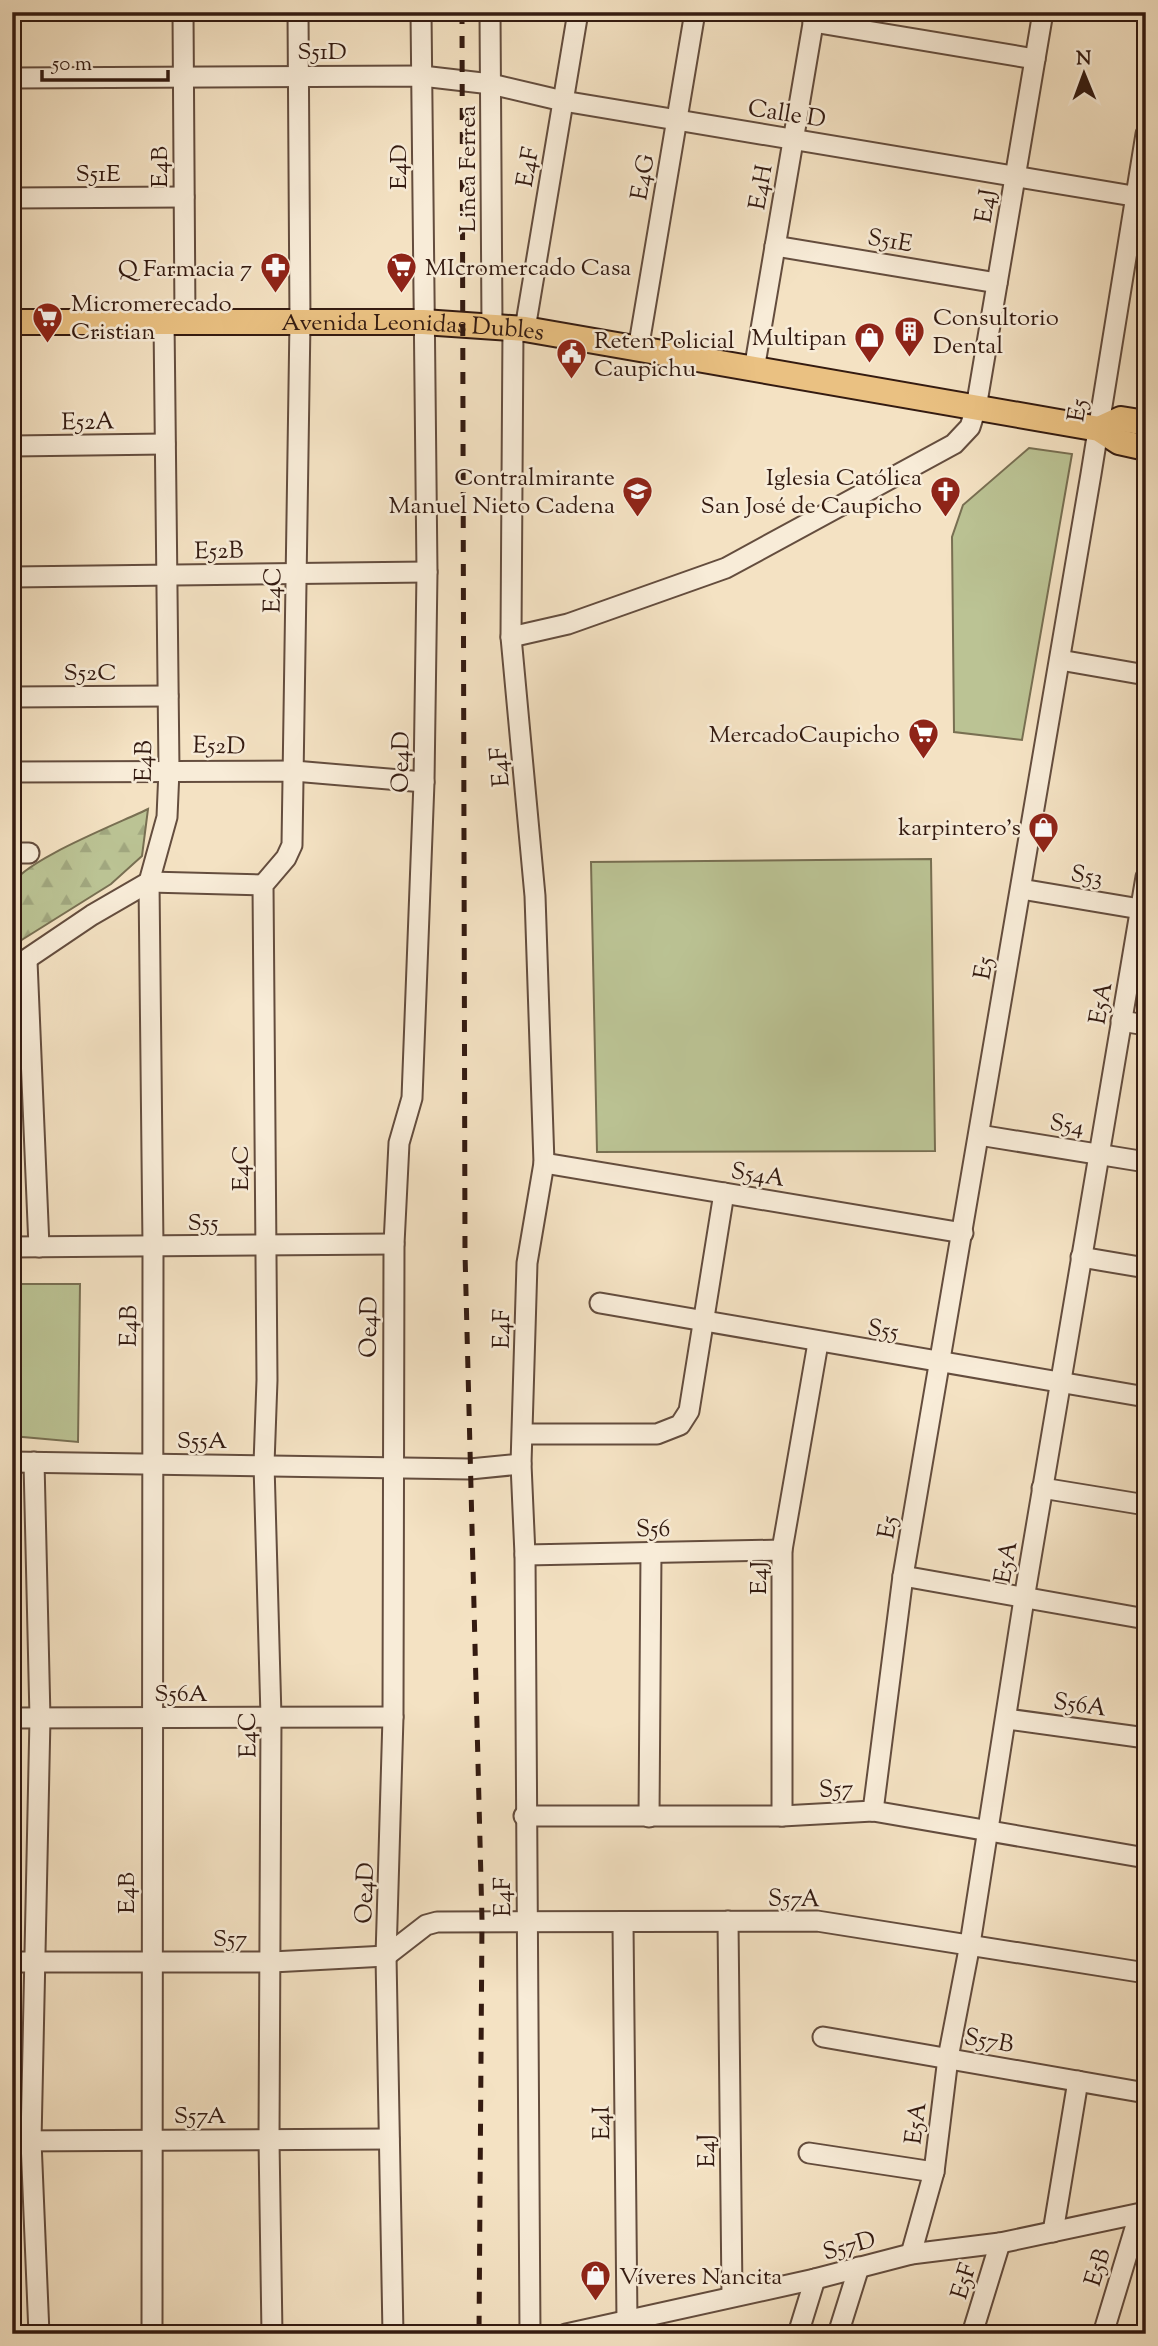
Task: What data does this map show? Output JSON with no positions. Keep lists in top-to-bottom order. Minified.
{"streets":{"main road":["Avenida Leonidas Dubles"],"street":["S51D","Calle D","E4B","E4D","E4F","Linea Ferrea","S51E","E4G","E4H","E4J","E5","E52A","E52B","E4C","S52C","E52D","Oe4D","S53","E5A","S54","S54A","S55","S55A","S56","S56A","S57","S57A","S57B","E4I","S57D","E5B","E5F"]},"crossings":[["S51D","Calle D"],["S51D","E4B"],["S51D","E4D"],["S51D","E4C"],["Calle D","E4D"],["Calle D","E4F"],["Calle D","Linea Ferrea"],["Calle D","E4G"],["Calle D","E4H"],["Calle D","E4J"],["Calle D","E5"],["E4B","S51E"],["E4B","Avenida Leonidas Dubles"],["E4B","E52A"],["E4B","E52B"],["E4B","S52C"],["E4B","E52D"],["E4B","S55"],["E4B","S55A"],["E4B","S56A"],["E4B","S57"],["E4B","S57A"],["E4D","Avenida Leonidas Dubles"],["E4D","Oe4D"],["E4F","Linea Ferrea"],["E4F","E4J"],["E4F","Avenida Leonidas Dubles"],["E4F","S54A"],["E4F","S55A"],["E4F","S56"],["E4F","S57"],["E4F","S57A"],["Linea Ferrea","Avenida Leonidas Dubles"],["S51E","E4H"],["S51E","E4J"],["E4G","Avenida Leonidas Dubles"],["E4H","Avenida Leonidas Dubles"],["E4J","Avenida Leonidas Dubles"],["E4J","S55"],["E4J","S56"],["E4J","S57"],["E4J","S57A"],["E4J","S57D"],["Avenida Leonidas Dubles","E5"],["Avenida Leonidas Dubles","E4C"],["Avenida Leonidas Dubles","Oe4D"],["E5","S53"],["E5","S54"],["E5","S54A"],["E5","S55"],["E5","S57"],["E52B","E4C"],["E52B","Oe4D"],["E4C","E52D"],["E4C","S55"],["E4C","S55A"],["E4C","S56A"],["E4C","S57"],["E4C","S57A"],["E52D","Oe4D"],["Oe4D","S55"],["Oe4D","S55A"],["Oe4D","S56A"],["Oe4D","S57"],["Oe4D","S57A"],["S53","E5A"],["E5A","S54"],["E5A","S55"],["E5A","S56A"],["E5A","S57"],["E5A","S57A"],["E5A","S57B"],["E5A","S57D"],["S57","S57A"],["S57A","E4I"],["E4I","S57D"],["S57D","E5B"],["S57D","E5F"]],"places":{"supermarket":["MIcromercado Casa","Micromerecado Cristian","MercadoCaupicho"],"pharmacy":["Q Farmacia 7"],"building":["Consultorio Dental"],"shop":["Multipan","karpintero's","Víveres Nancita"],"public building":["Reten Policial Caupichu"],"school or university":["Contralmirante Manuel Nieto Cadena"],"church":["Iglesia Católica San José de Caupicho"]},"scale_bar":"50 m","north":"top"}
